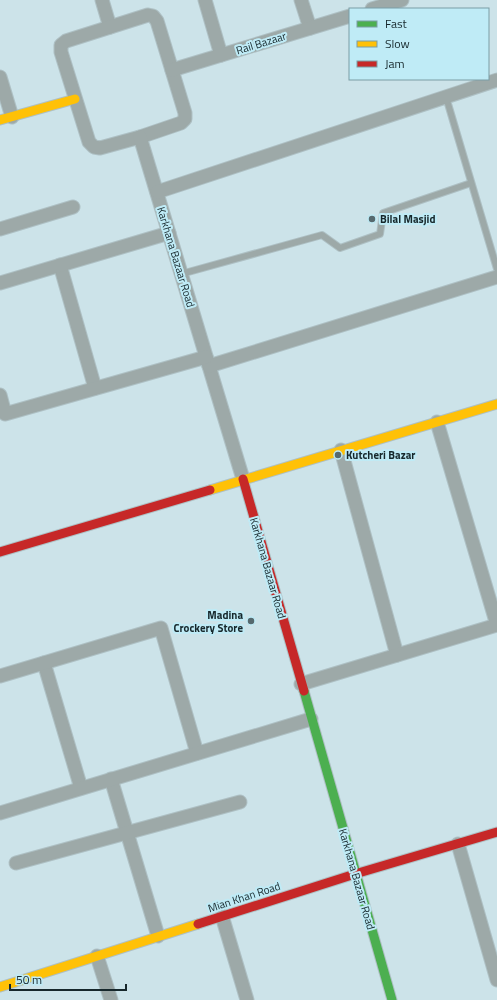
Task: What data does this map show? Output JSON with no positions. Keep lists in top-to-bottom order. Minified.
{"streets":{"street":["Rail Bazaar","Karkhana Bazaar Road","Mian Khan Road"]},"crossings":[["Karkhana Bazaar Road","Mian Khan Road"]],"places":["Bilal Masjid","Kutcheri Bazar","Madina Crockery Store"],"legend":["Fast","Slow","Jam"],"scale_bar":"50 m"}
